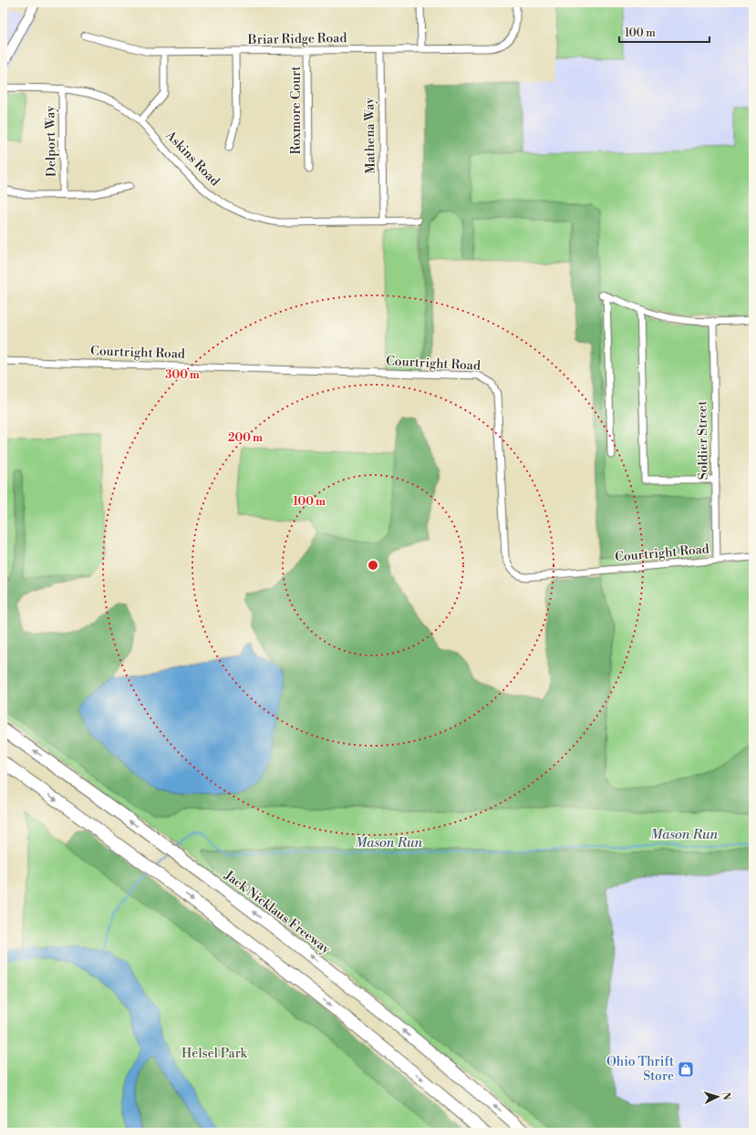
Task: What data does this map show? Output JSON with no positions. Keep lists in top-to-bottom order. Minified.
{"streets":{"highway":["Jack Nicklaus Freeway"],"street":["Briar Ridge Road","Roxmore Court","Mathena Way","Delport Way","Askins Road","Courtright Road","Soldier Street"]},"crossings":[["Briar Ridge Road","Roxmore Court"],["Briar Ridge Road","Mathena Way"],["Mathena Way","Askins Road"],["Delport Way","Askins Road"],["Courtright Road","Soldier Street"]],"water":["Mason Run"],"parks":["Helsel Park"],"places":{"shop":["Ohio Thrift Store"]},"scale_bar":"100 m","north":"right","rings":["300 m","200 m","100 m"]}
